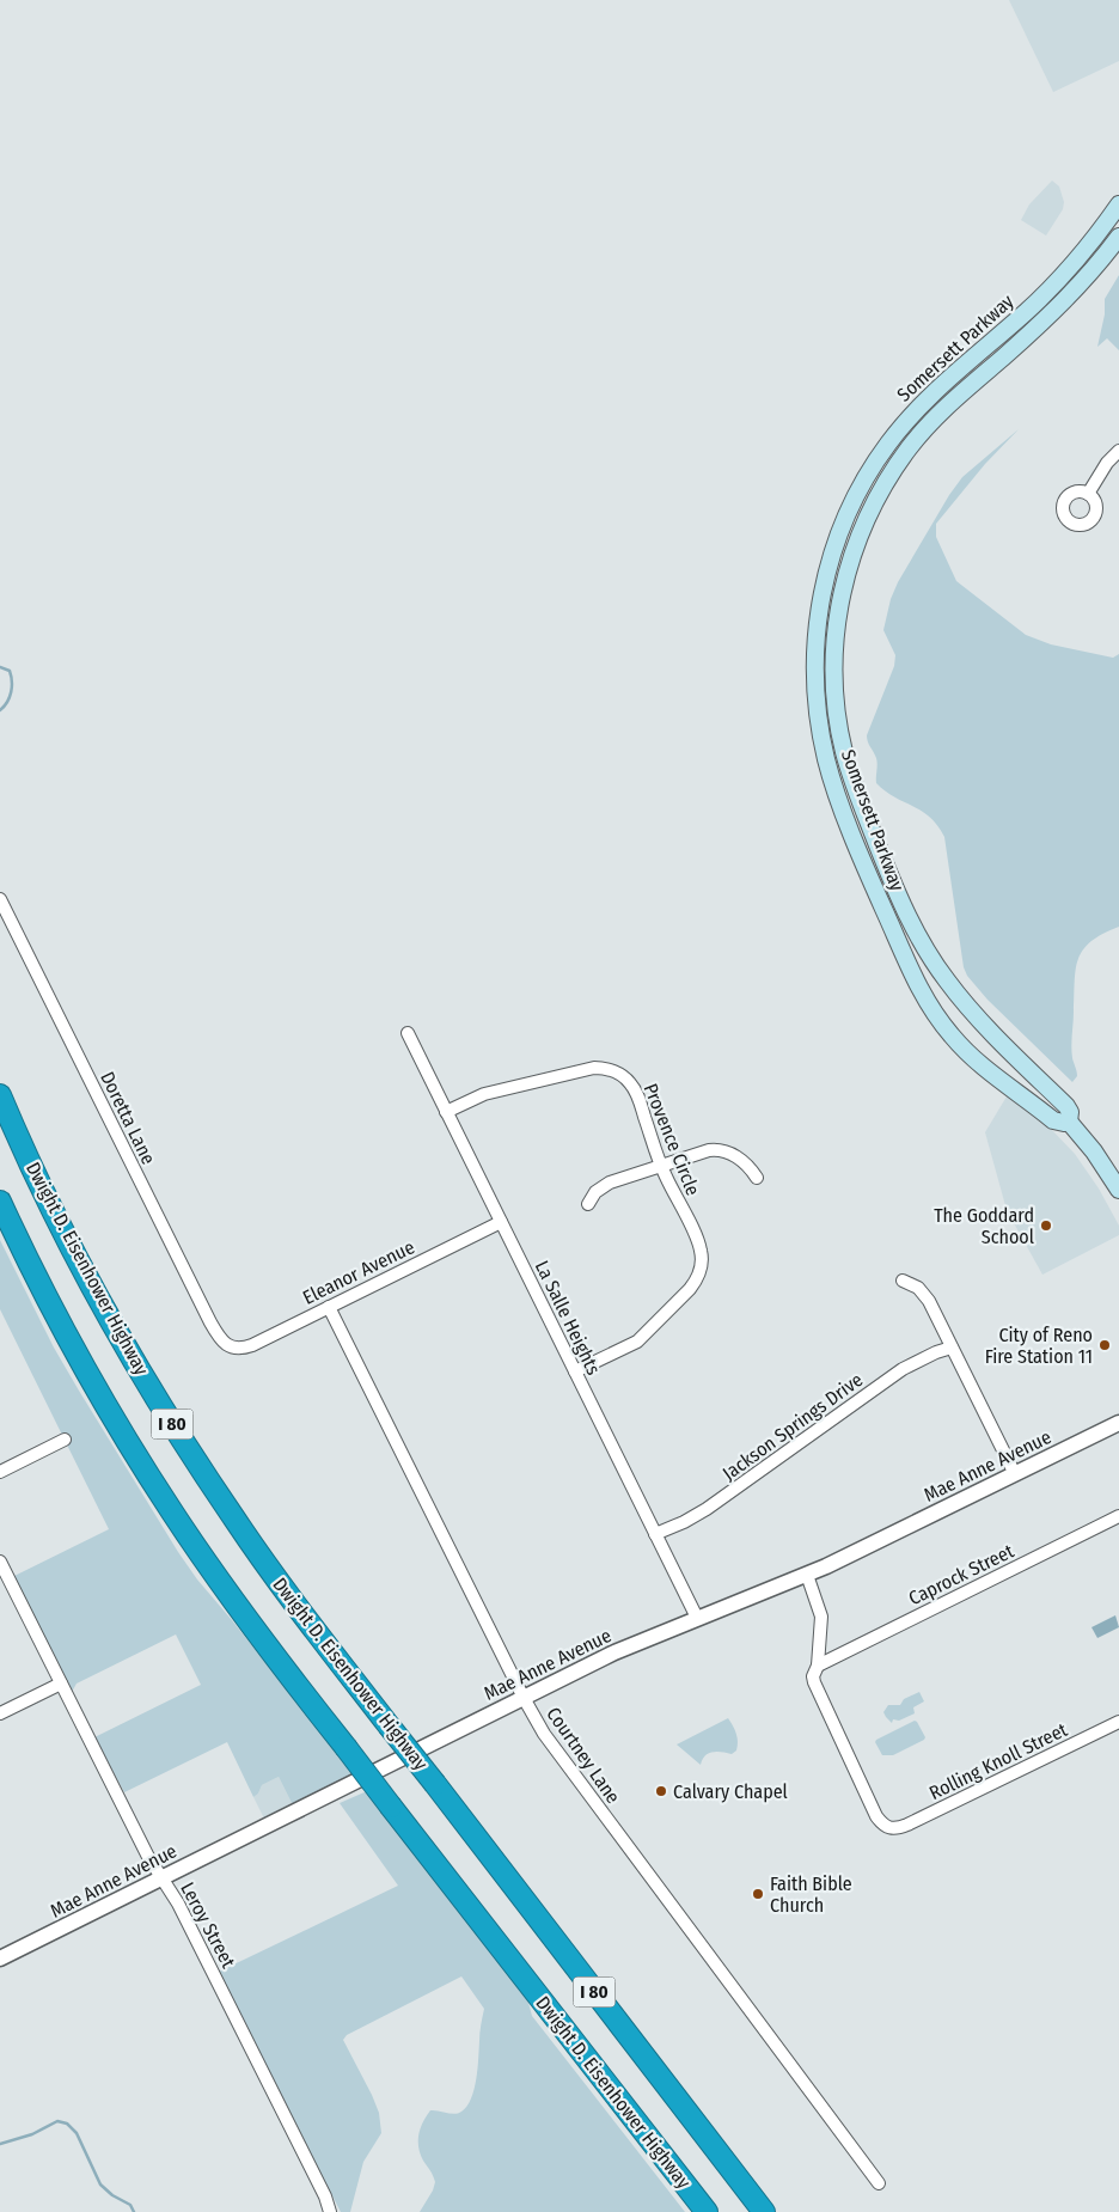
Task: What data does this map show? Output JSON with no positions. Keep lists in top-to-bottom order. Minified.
{"streets":{"highway":["Dwight D. Eisenhower Highway","I 80"],"main road":["Somersett Parkway"],"street":["Doretta Lane","Provence Circle","Eleanor Avenue","La Salle Heights","Jackson Springs Drive","Mae Anne Avenue","Caprock Street","Courtney Lane","Rolling Knoll Street","Leroy Street"]},"crossings":[["Doretta Lane","Eleanor Avenue"],["Provence Circle","La Salle Heights"],["Eleanor Avenue","La Salle Heights"],["Eleanor Avenue","Courtney Lane"],["La Salle Heights","Jackson Springs Drive"],["La Salle Heights","Mae Anne Avenue"],["Mae Anne Avenue","Courtney Lane"],["Mae Anne Avenue","Leroy Street"],["Caprock Street","Rolling Knoll Street"]],"places":["The Goddard School","City of Reno Fire Station 11","Calvary Chapel","Faith Bible Church"]}
